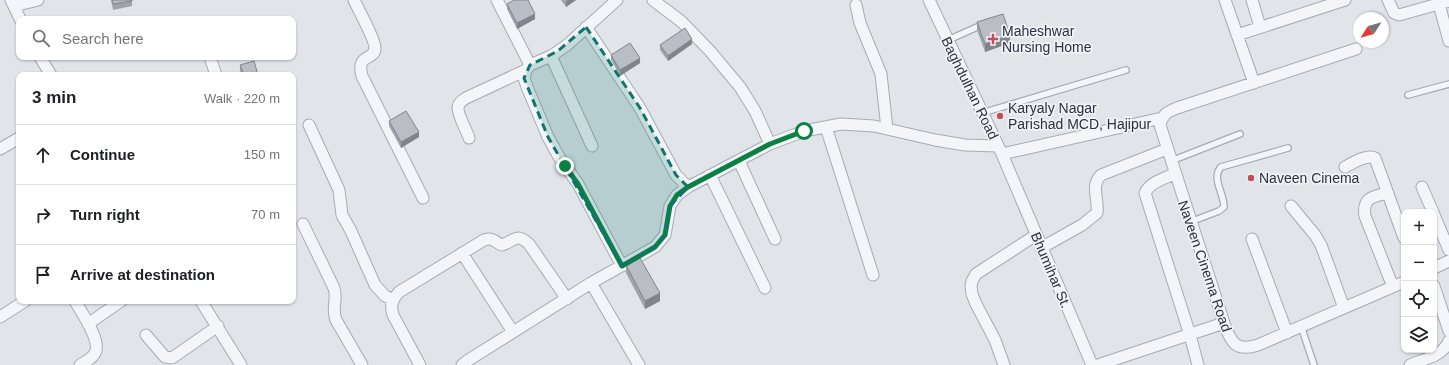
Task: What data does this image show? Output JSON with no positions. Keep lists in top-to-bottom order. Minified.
{"streets":{"street":["Baghdulhan Road","Naveen Cinema Road","Bhumihar St."]},"crossings":[["Baghdulhan Road","Bhumihar St."]],"places":{"health":["Maheshwar Nursing Home"],"other":["Karyaly Nagar Parishad MCD, Hajipur","Naveen Cinema"]},"north":"bottom left","page":{"search":"Search here","heading":["3 min","Walk · 220 m"],"list":[["Continue","150 m"],["Turn right","70 m"],"Arrive at destination"],"map_buttons":["+","−"]}}
